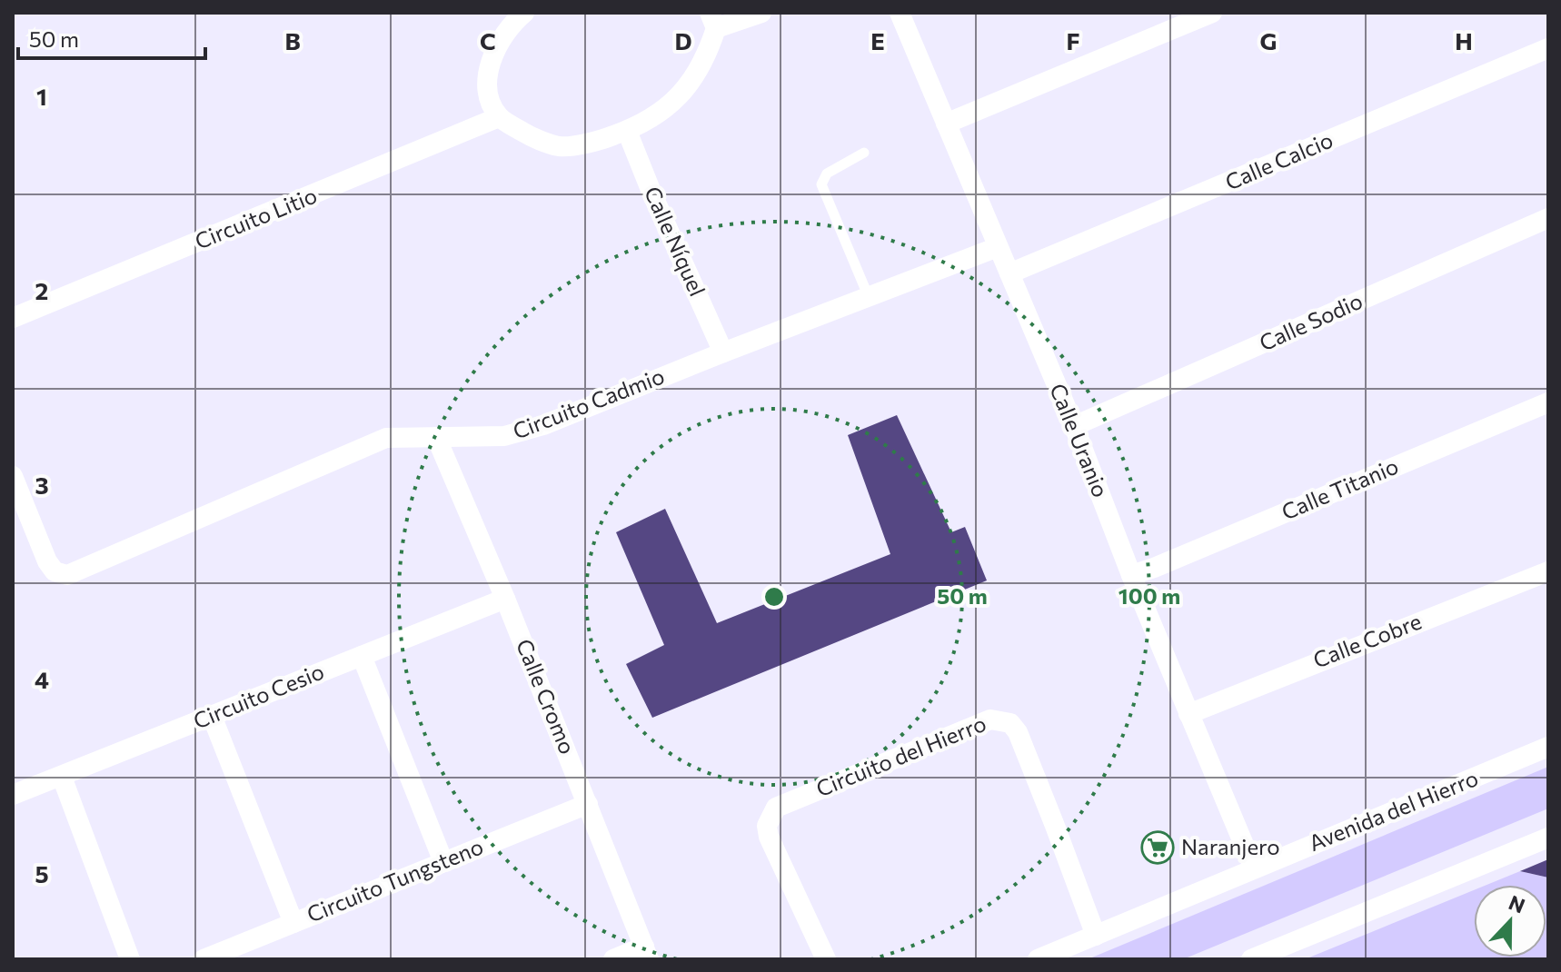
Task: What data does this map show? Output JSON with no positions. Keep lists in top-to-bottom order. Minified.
{"streets":{"street":["Calle Calcio","Circuito Litio","Calle Níquel","Calle Sodio","Circuito Cadmio","Calle Uranio","Calle Titanio","Calle Cobre","Circuito Cesio","Calle Cromo","Circuito del Hierro","Avenida del Hierro","Circuito Tungsteno"]},"crossings":[["Calle Calcio","Calle Uranio"],["Calle Níquel","Circuito Cadmio"],["Calle Sodio","Calle Uranio"],["Circuito Cadmio","Calle Uranio"],["Circuito Cadmio","Calle Cromo"],["Calle Uranio","Calle Titanio"],["Calle Uranio","Calle Cobre"],["Calle Uranio","Avenida del Hierro"],["Circuito Cesio","Calle Cromo"],["Calle Cromo","Circuito Tungsteno"],["Circuito del Hierro","Avenida del Hierro"]],"places":{"supermarket":["Naranjero"]},"scale_bar":"50 m","north":"top","grid":{"columns":["B","C","D","E","F","G","H"],"rows":["1","2","3","4","5"]},"rings":["50 m","100 m"]}
